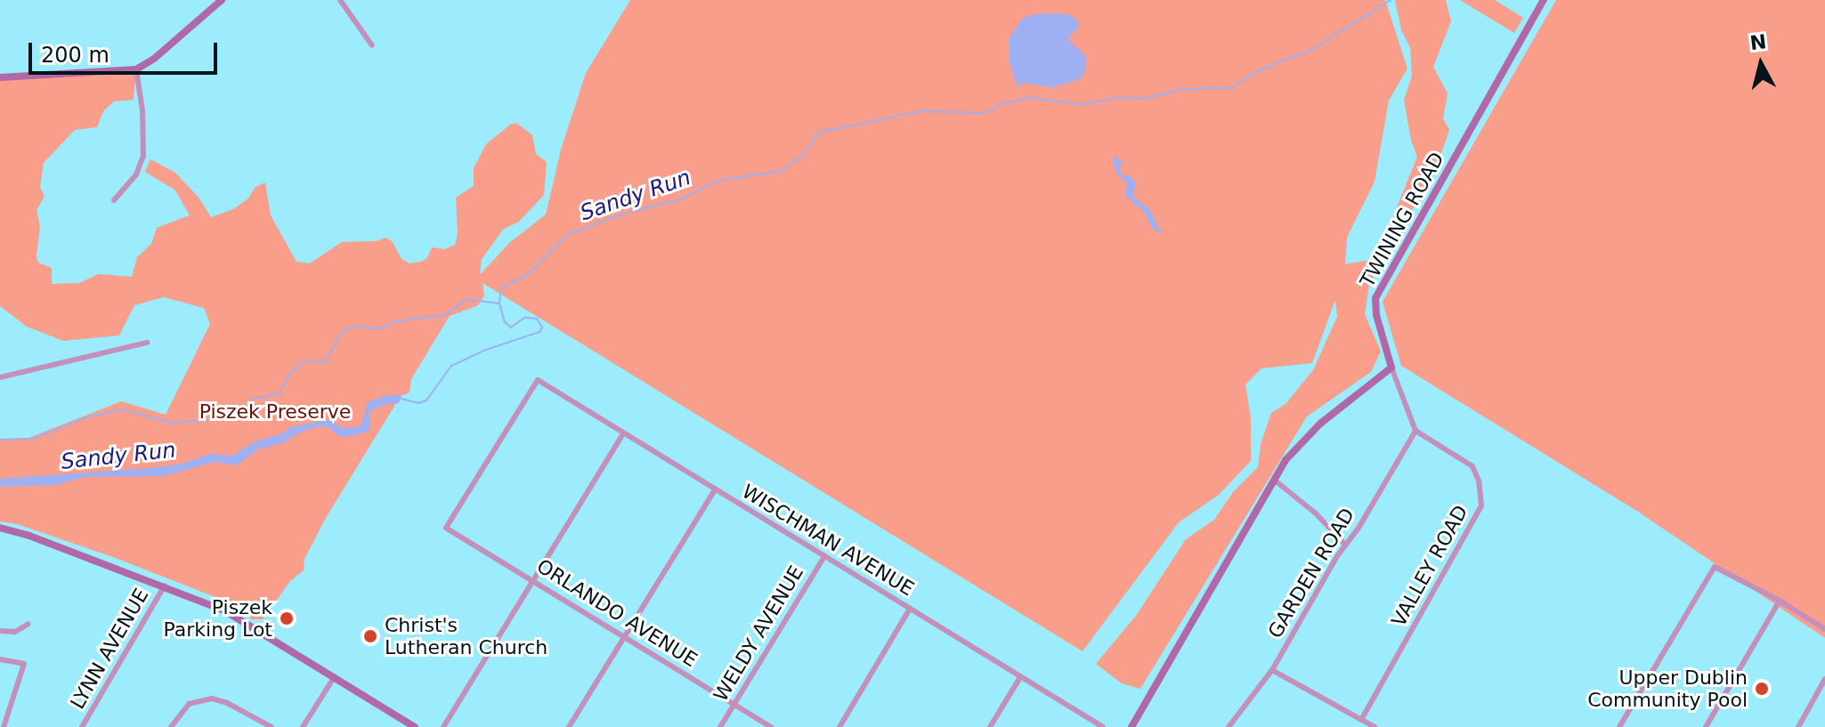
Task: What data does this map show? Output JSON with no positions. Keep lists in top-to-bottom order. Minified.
{"streets":{"street":["TWINING ROAD","WISCHMAN AVENUE","VALLEY ROAD","GARDEN ROAD","ORLANDO AVENUE","WELDY AVENUE","LYNN AVENUE"]},"crossings":[["WISCHMAN AVENUE","ORLANDO AVENUE"],["WISCHMAN AVENUE","WELDY AVENUE"],["VALLEY ROAD","GARDEN ROAD"],["ORLANDO AVENUE","WELDY AVENUE"]],"water":["Sandy Run"],"parks":["Piszek Preserve"],"places":["Piszek Parking Lot","Christ's Lutheran Church","Upper Dublin Community Pool"],"scale_bar":"200 m","north":"top"}
